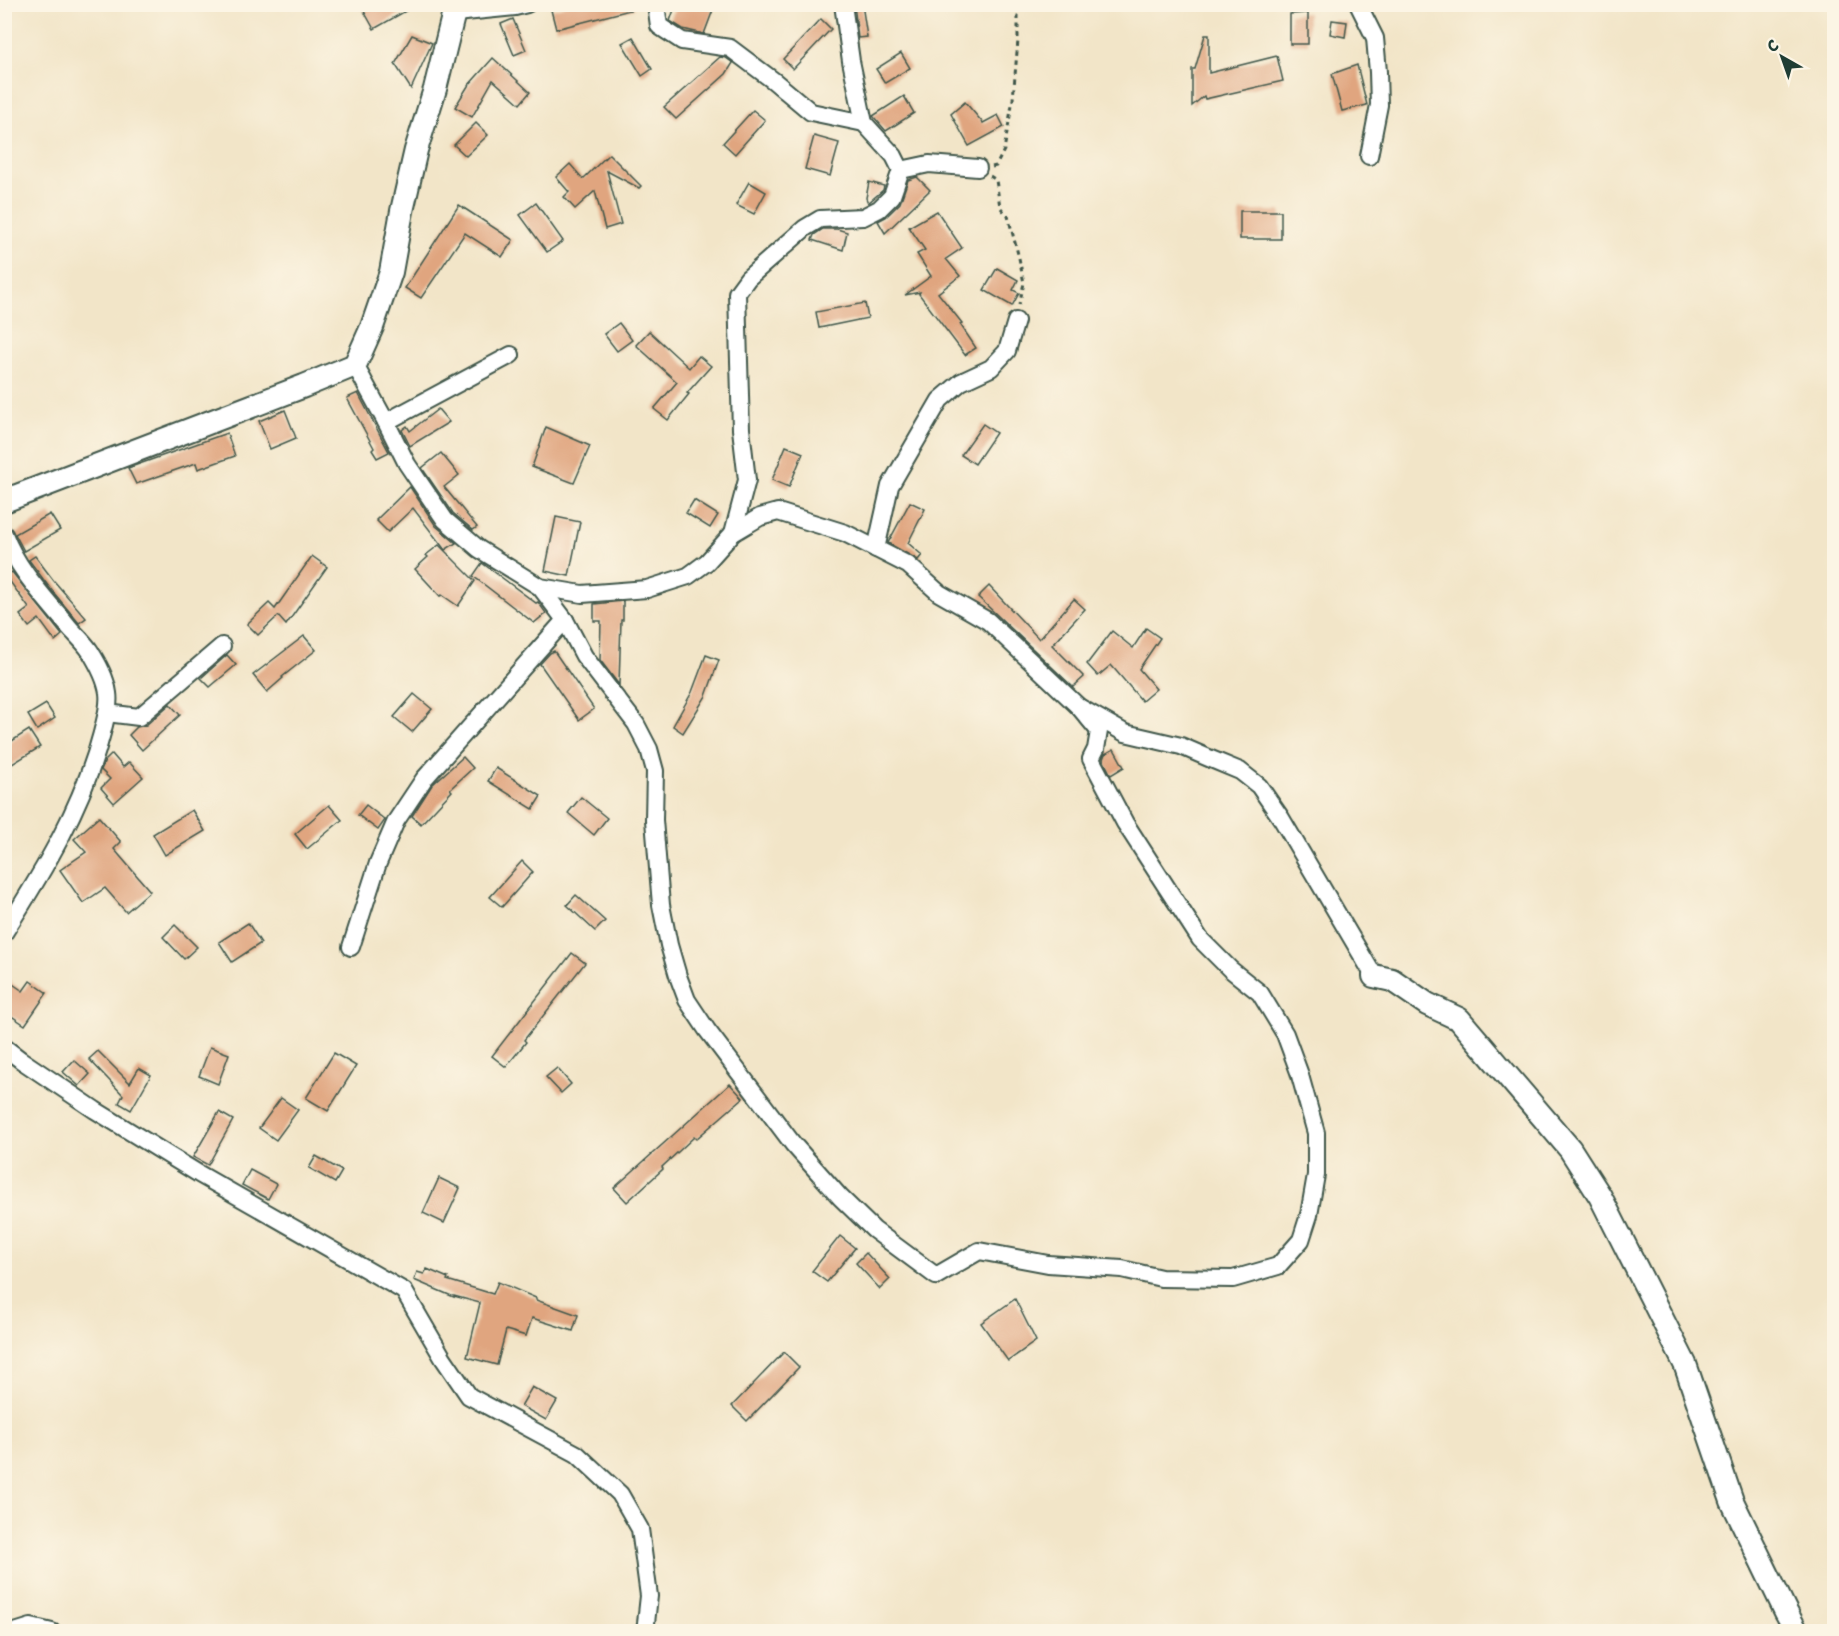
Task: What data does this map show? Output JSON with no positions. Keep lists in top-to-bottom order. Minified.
{"north":"top left"}
